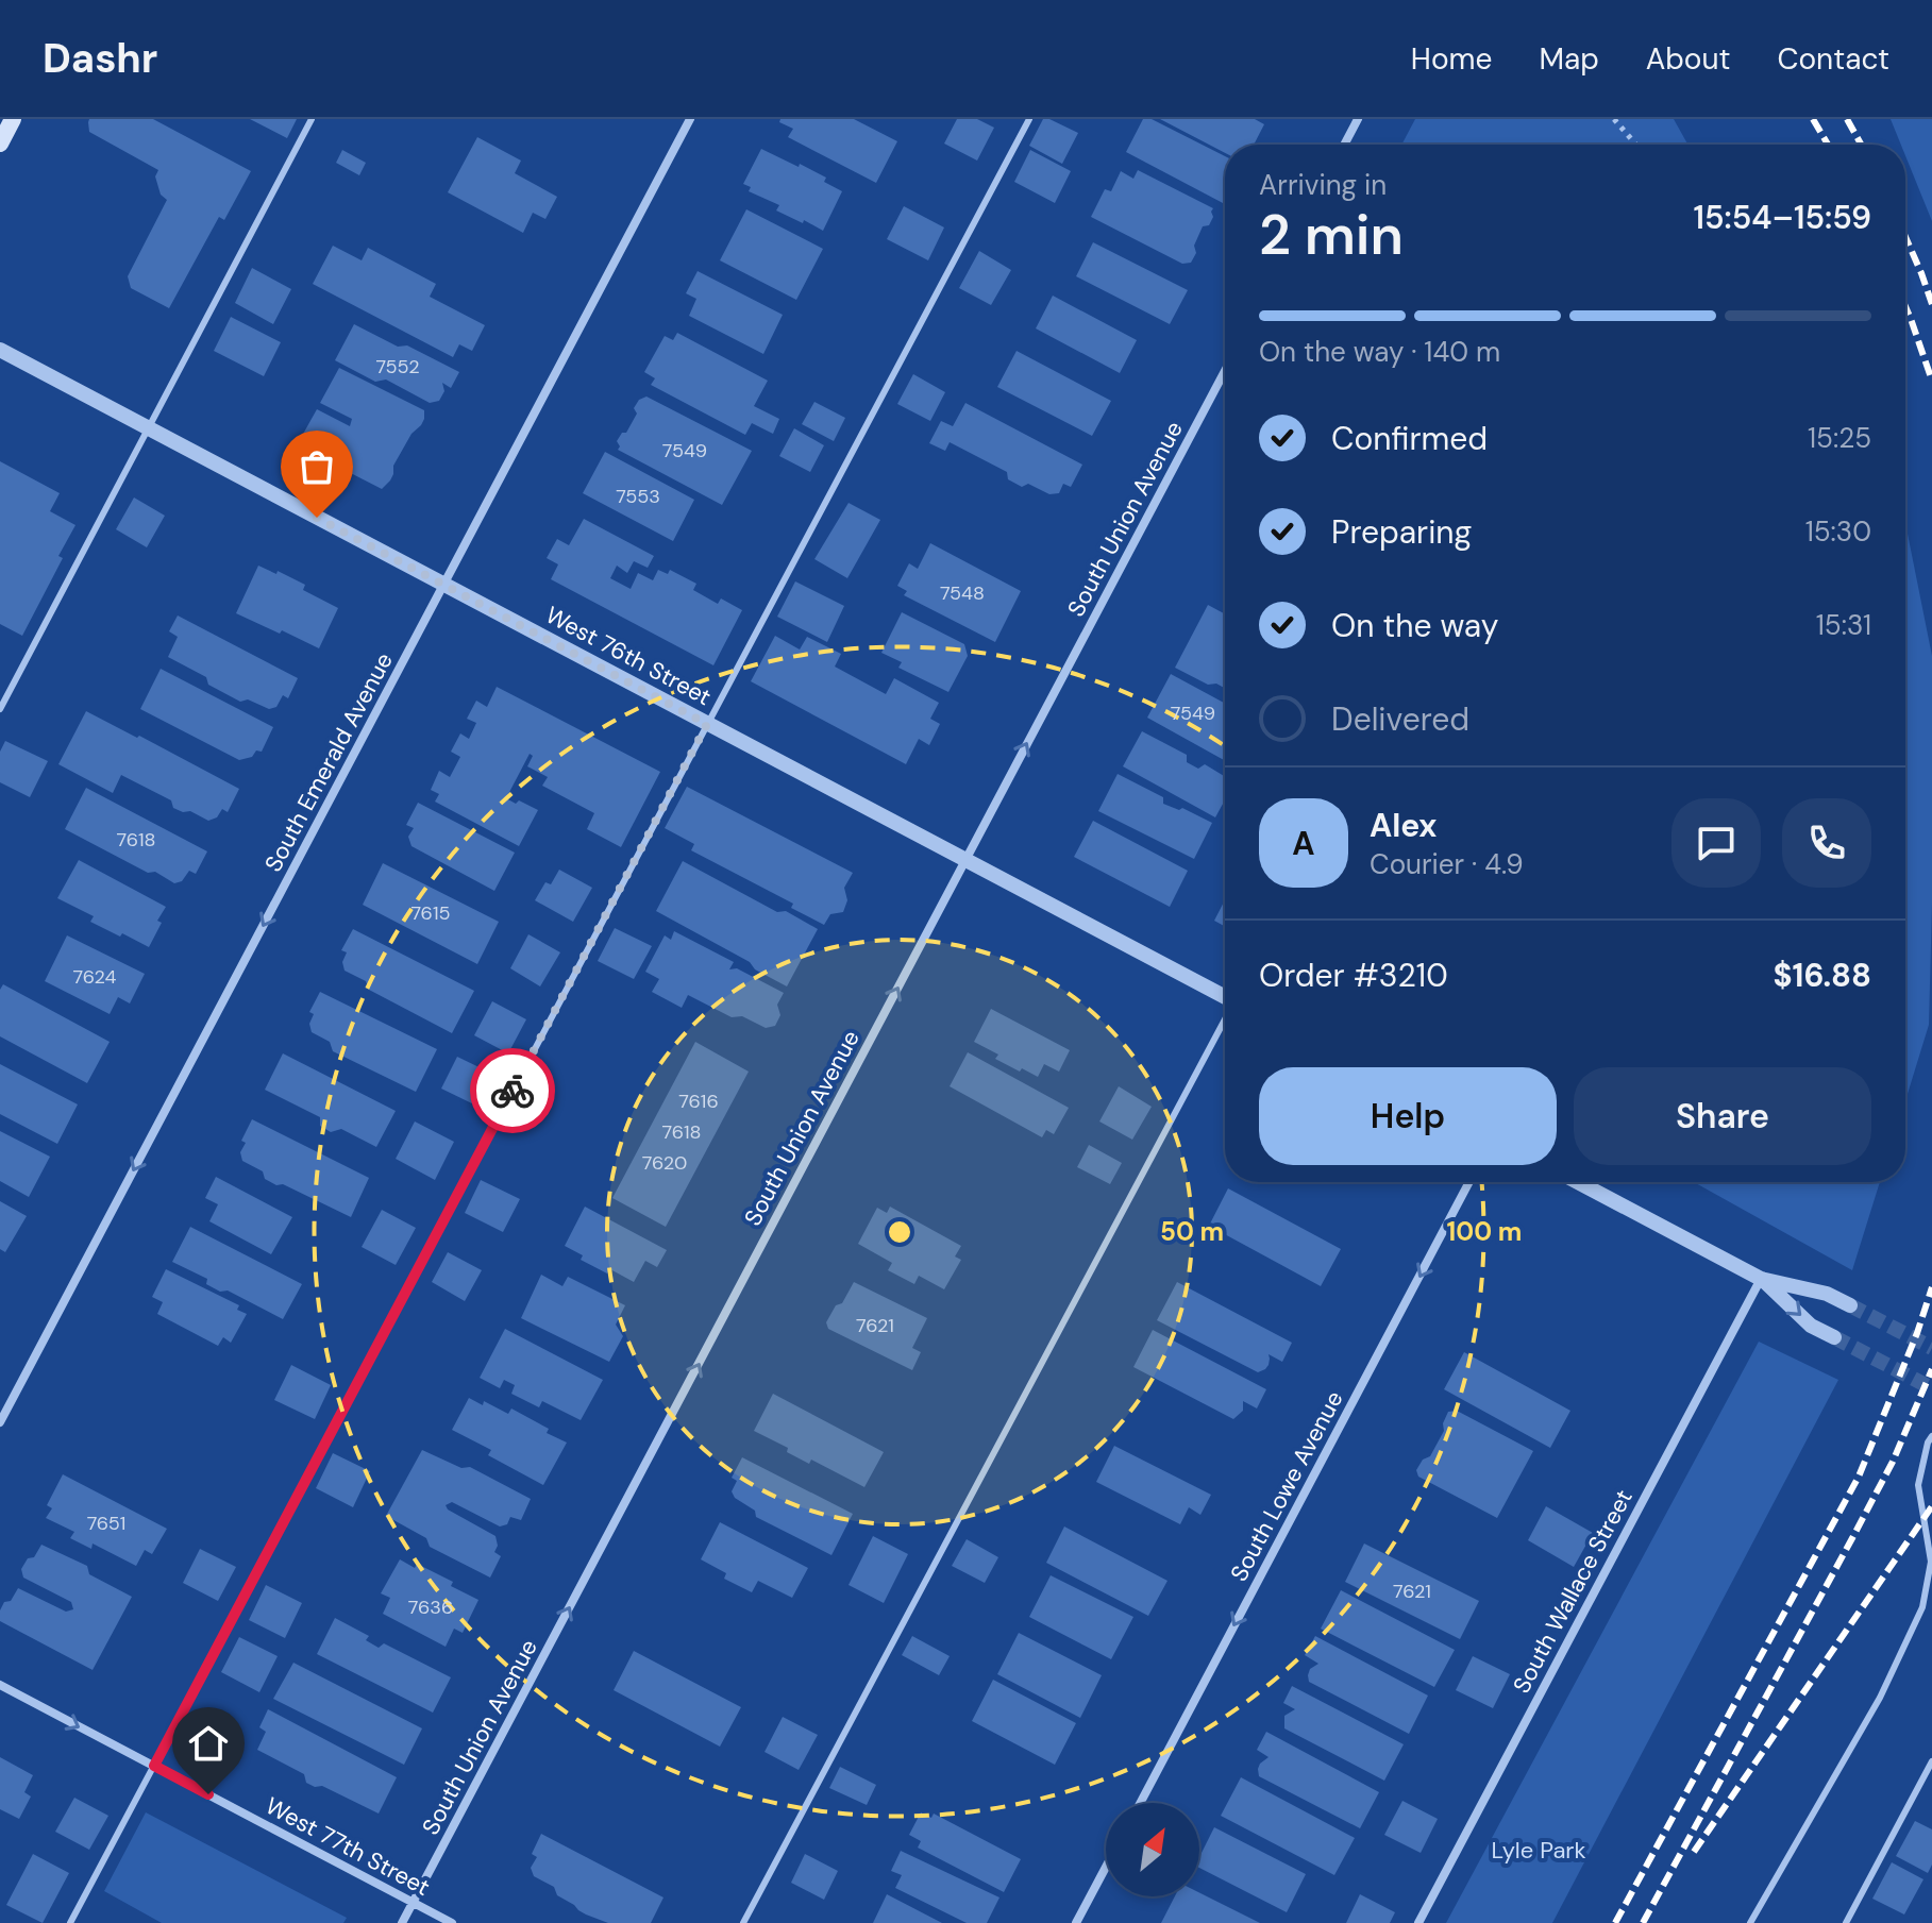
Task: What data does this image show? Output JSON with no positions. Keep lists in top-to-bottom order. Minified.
{"streets":{"street":["South Union Avenue","West 76th Street","South Emerald Avenue","South Lowe Avenue","South Wallace Street","West 77th Street"]},"crossings":[["South Union Avenue","West 76th Street"],["South Union Avenue","West 77th Street"],["West 76th Street","South Emerald Avenue"]],"one_way":["South Union Avenue","South Emerald Avenue","South Lowe Avenue"],"parks":["Lyle Park"],"house_numbers":["7552","7549","7553","7548","7549","7618","7615","7624","7616","7618","7620","7621","7651","7621","7636"],"north":"top right","page":{"header":"Dashr","nav":["Home","Map","About","Contact"],"heading":["2 min","Arriving in","15:54–15:59"],"panel":["Alex","Courier · 4.9","Order #3210","$16.88"],"bar":"On the way · 140 m","list":[["Confirmed","15:25"],["Preparing","15:30"],["On the way","15:31"],"Delivered"],"round":"A","buttons":["Help","Share"]},"rings":["50 m","100 m"]}
